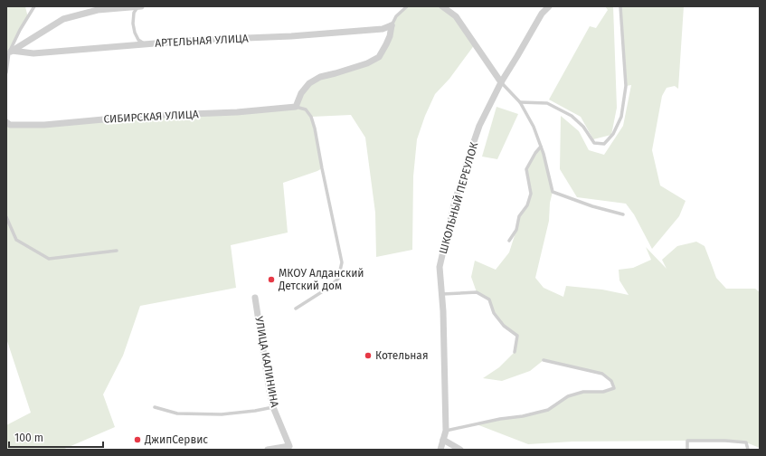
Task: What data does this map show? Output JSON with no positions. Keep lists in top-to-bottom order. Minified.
{"streets":{"street":["АРТЕЛЬНАЯ УЛИЦА","СИБИРСКАЯ УЛИЦА","ШКОЛЬНЫЙ ПЕРЕУЛОК","УЛИЦА КАЛИНИНА"]},"places":["МКОУ Алданский Детский дом","Котельная","ДжипСервис"],"scale_bar":"100 m"}
